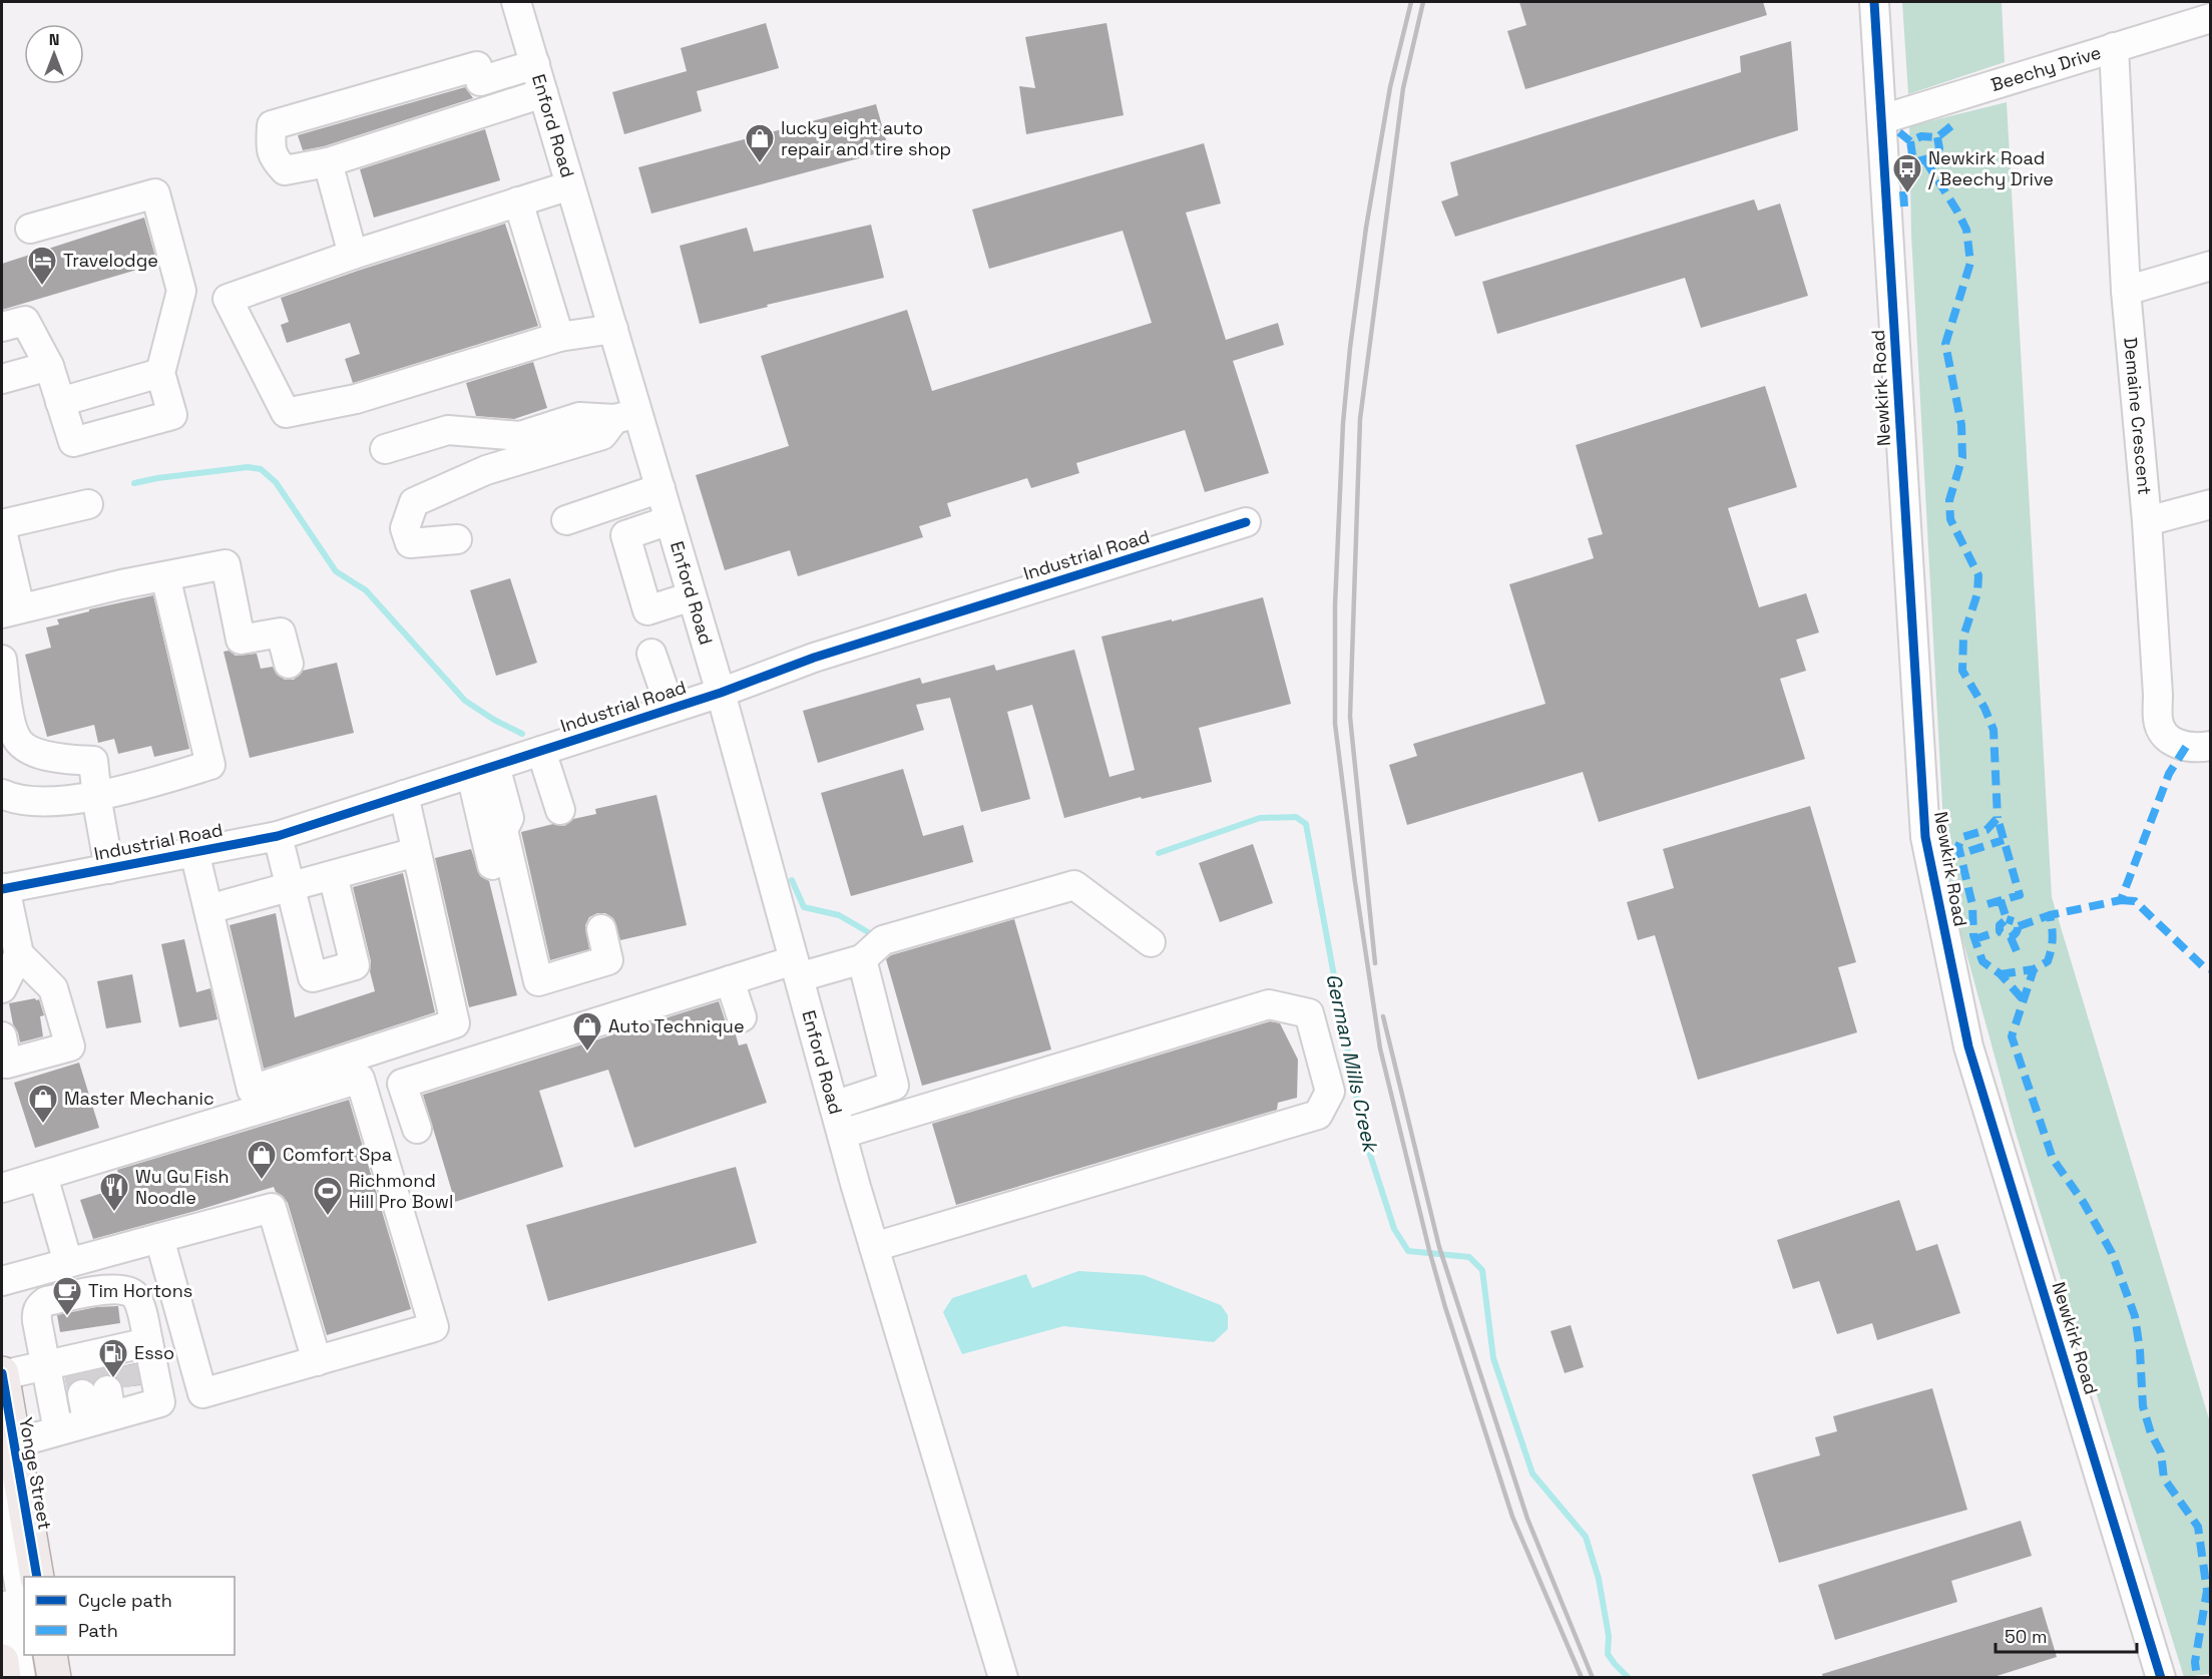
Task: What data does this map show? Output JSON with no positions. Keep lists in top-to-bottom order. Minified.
{"streets":{"main road":["Yonge Street"],"street":["Beechy Drive","Enford Road","Newkirk Road","Demaine Crescent","Industrial Road"]},"crossings":[["Beechy Drive","Newkirk Road"],["Beechy Drive","Demaine Crescent"],["Enford Road","Industrial Road"]],"water":["German Mills Creek"],"places":{"shop":["lucky eight auto repair and tire shop","Auto Technique","Master Mechanic","Comfort Spa"],"bus stop":["Newkirk Road / Beechy Drive"],"hotel":["Travelodge"],"restaurant":["Wu Gu Fish Noodle"],"sports":["Richmond Hill Pro Bowl"],"cafe":["Tim Hortons"],"fuel station":["Esso"]},"legend":["Cycle path","Path"],"scale_bar":"50 m","north":"top"}
